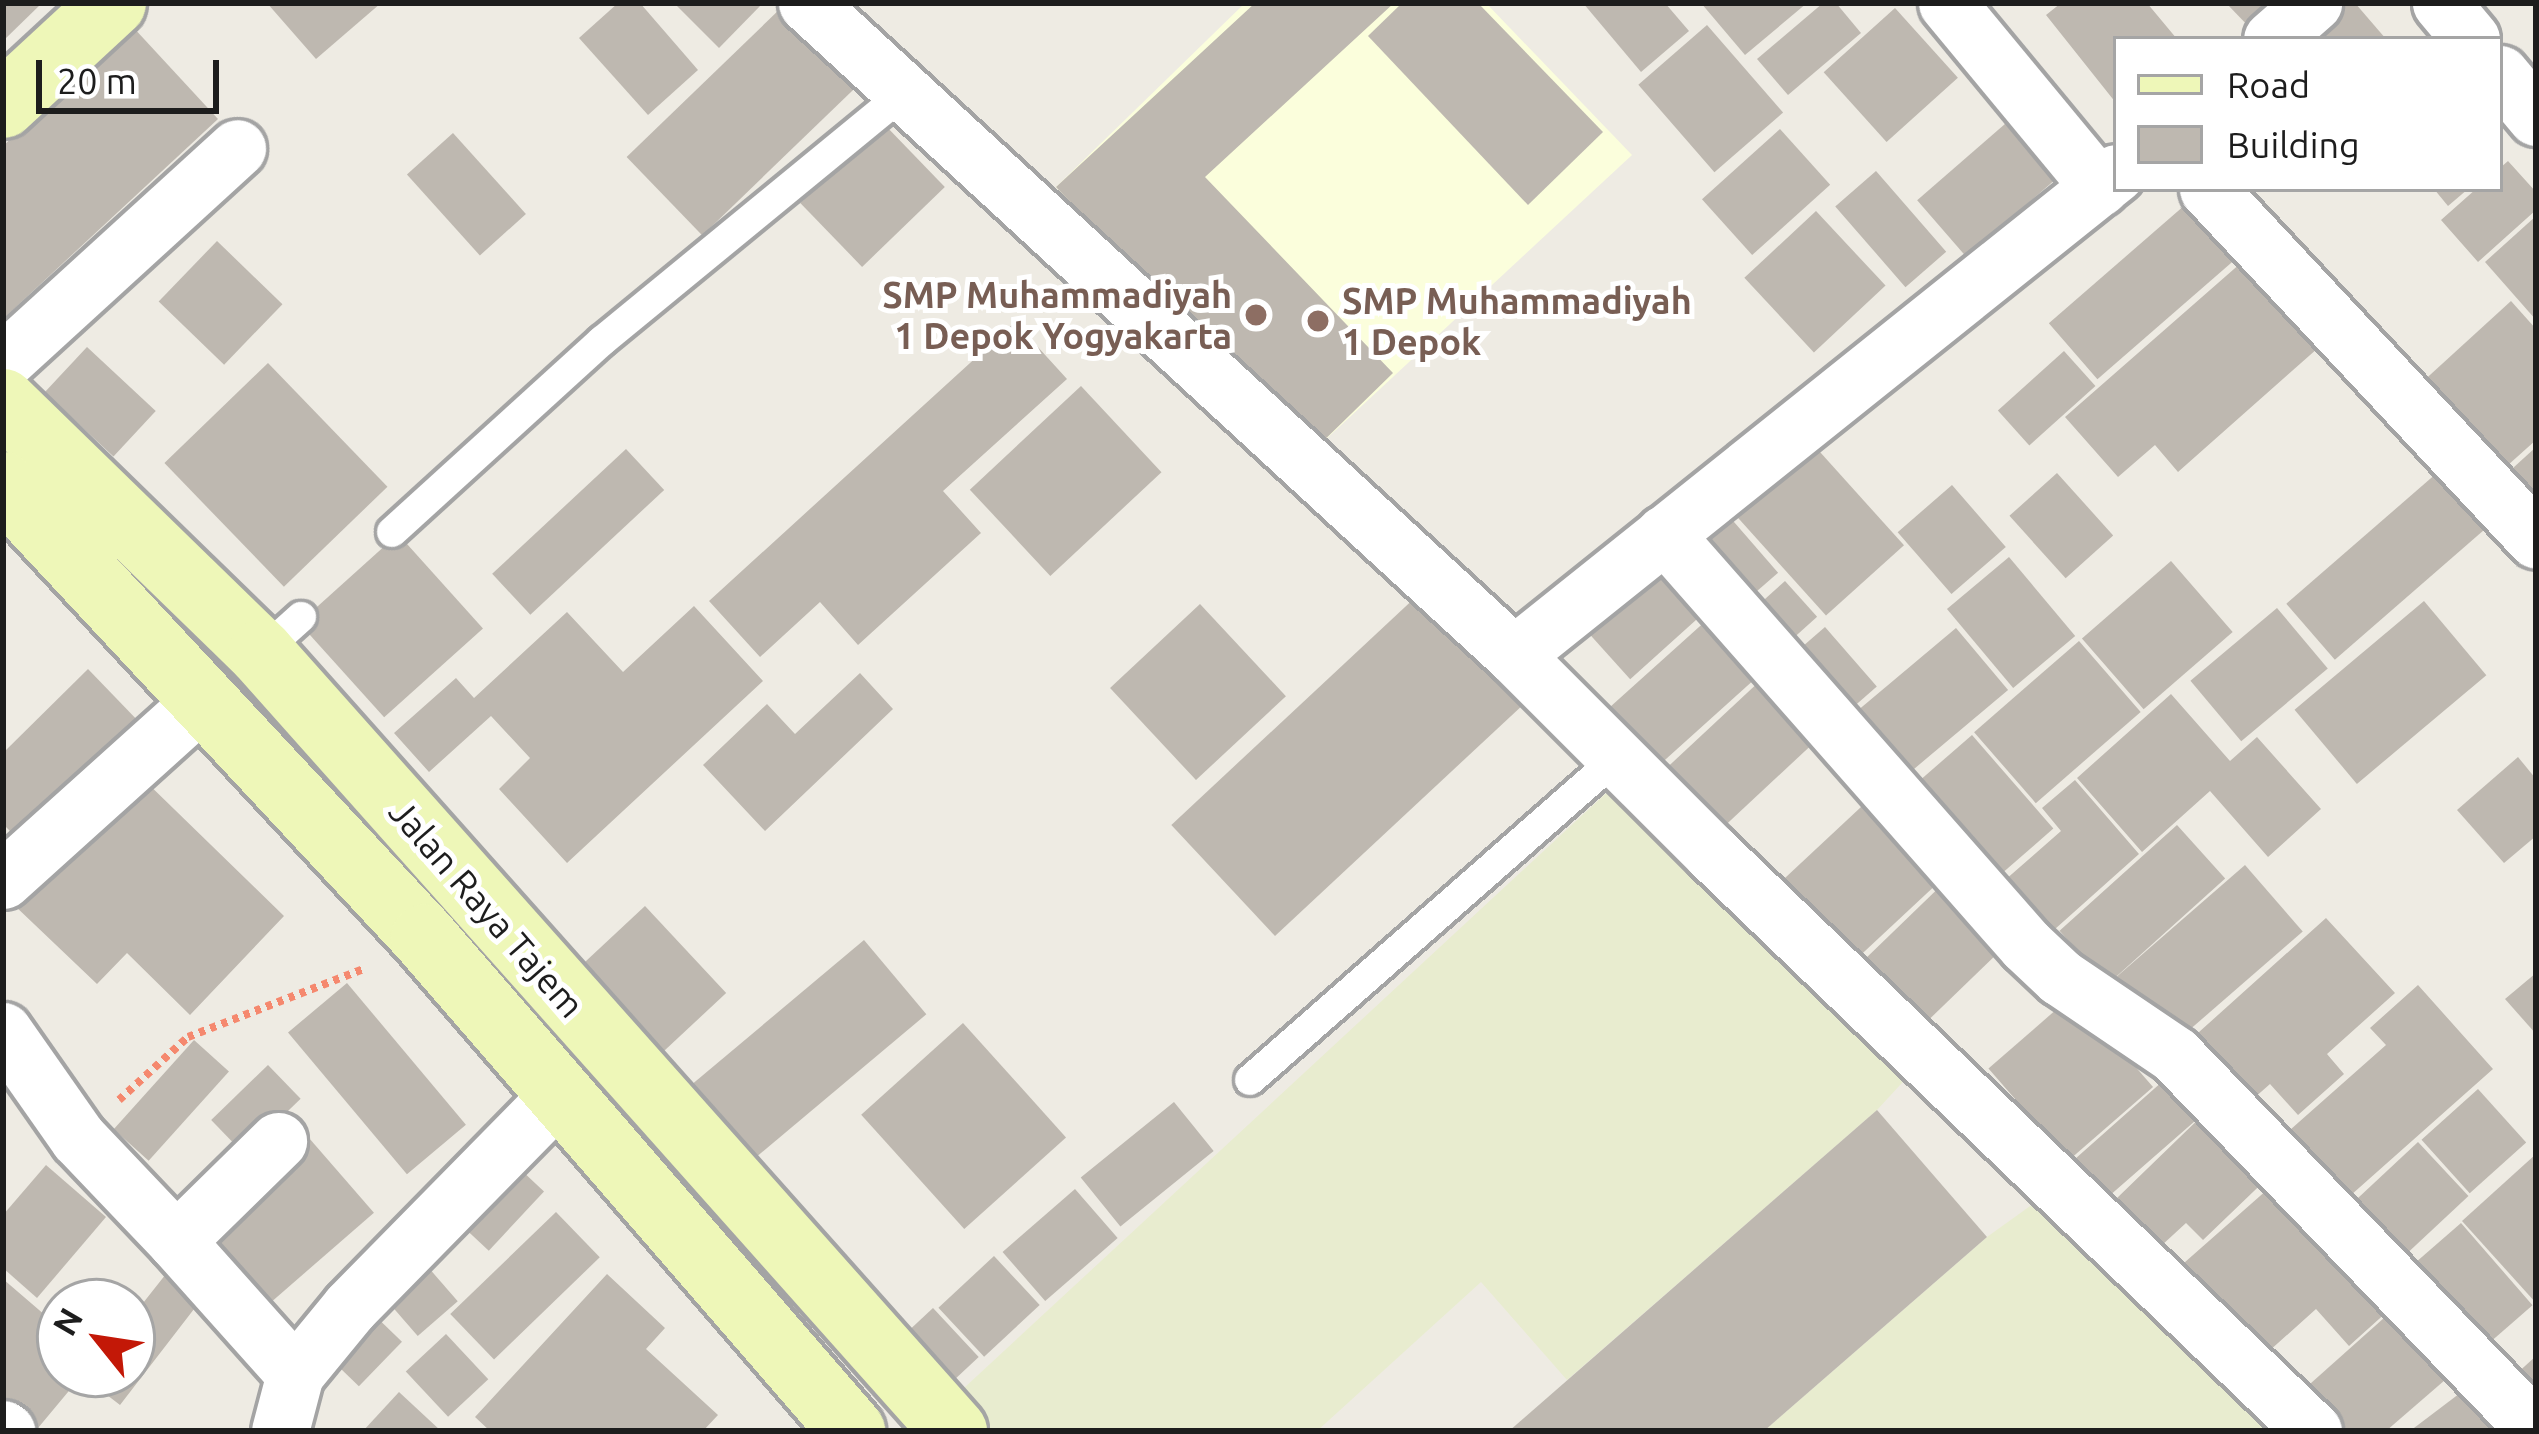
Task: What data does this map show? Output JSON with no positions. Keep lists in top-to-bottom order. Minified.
{"streets":{"main road":["Jalan Raya Tajem"]},"places":["SMP Muhammadiyah 1 Depok Yogyakarta","SMP Muhammadiyah 1 Depok"],"legend":["Road","Building"],"scale_bar":"20 m","north":"top left"}
